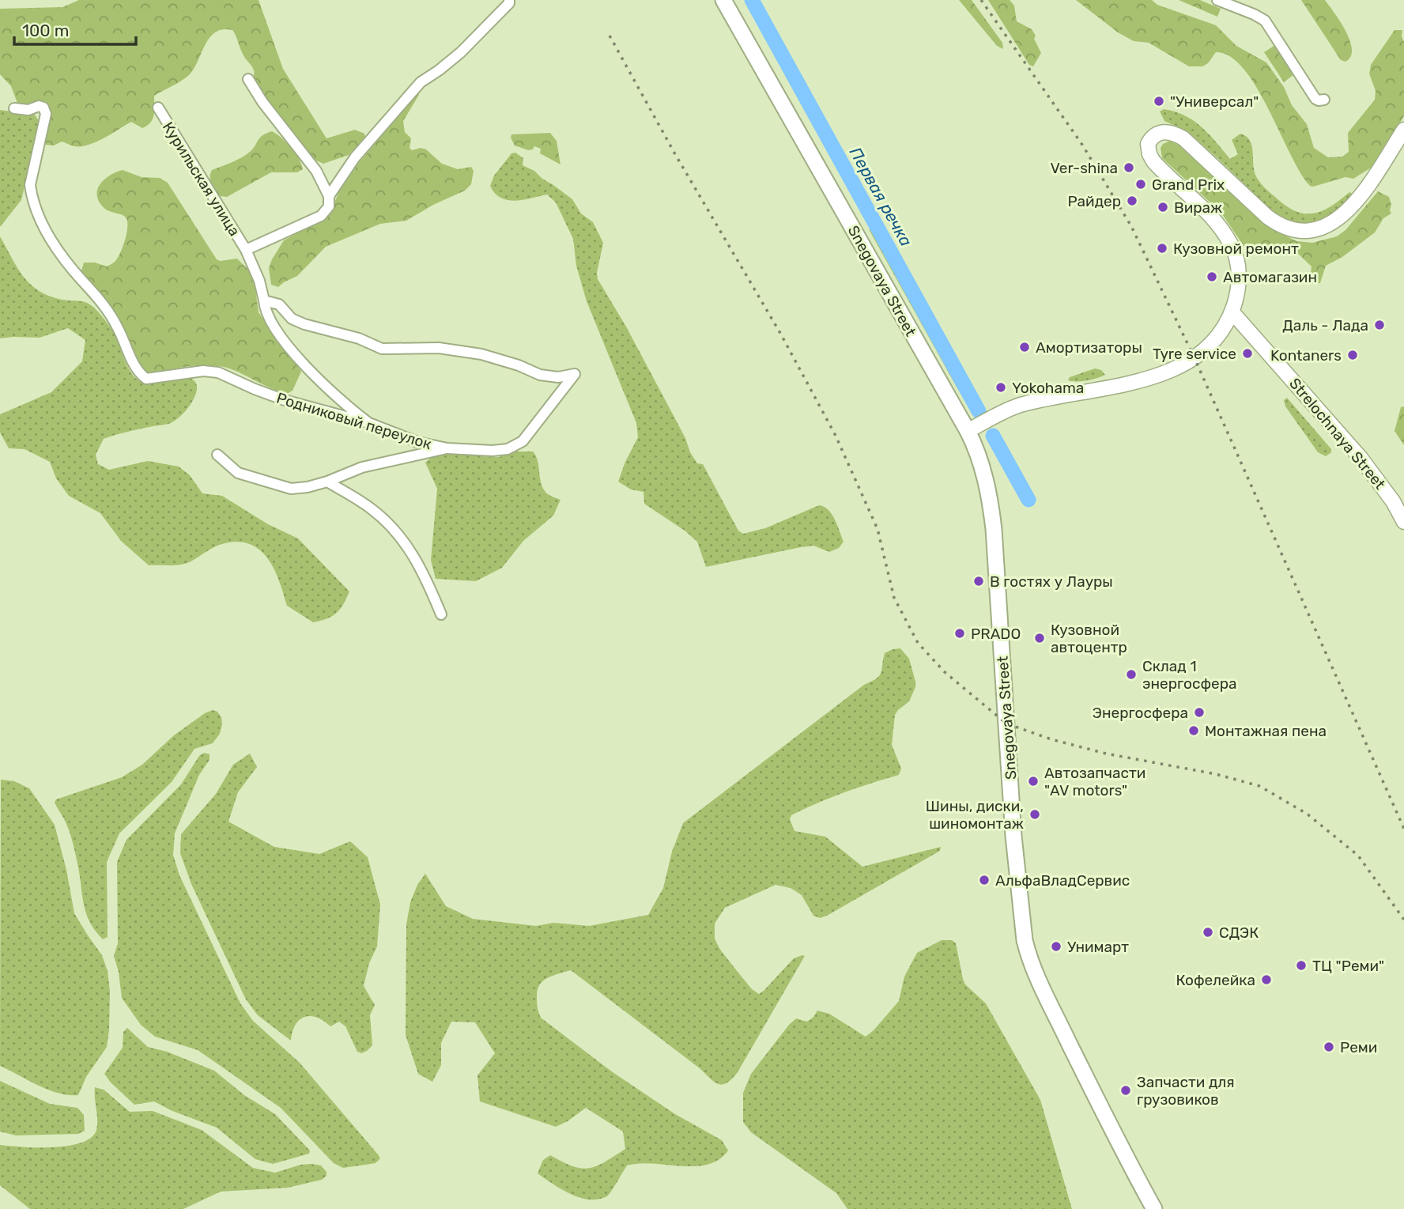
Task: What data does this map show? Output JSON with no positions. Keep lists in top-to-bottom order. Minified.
{"streets":{"main road":["Snegovaya Street","Strelochnaya Street"],"street":["Курильская улица","Родниковый переулок"]},"crossings":[["Курильская улица","Родниковый переулок"]],"water":["Первая речка"],"places":["\"Универсал\"","Ver-shina","Grand Prix","Райдер","Вираж","Кузовной ремонт","Автомагазин","Даль - Лада","Амортизаторы","Tyre service","Kontaners","Yokohama","В гостях у Лауры","PRADO","Кузовной автоцентр","Склад 1 энергосфера","Энергосфера","Монтажная пена","Автозапчасти \"AV motors\"","Шины, диски, шиномонтаж","АльфаВладСервис","СДЭК","Унимарт","ТЦ \"Реми\"","Кофелейка","Реми","Запчасти для грузовиков"],"scale_bar":"100 m"}
